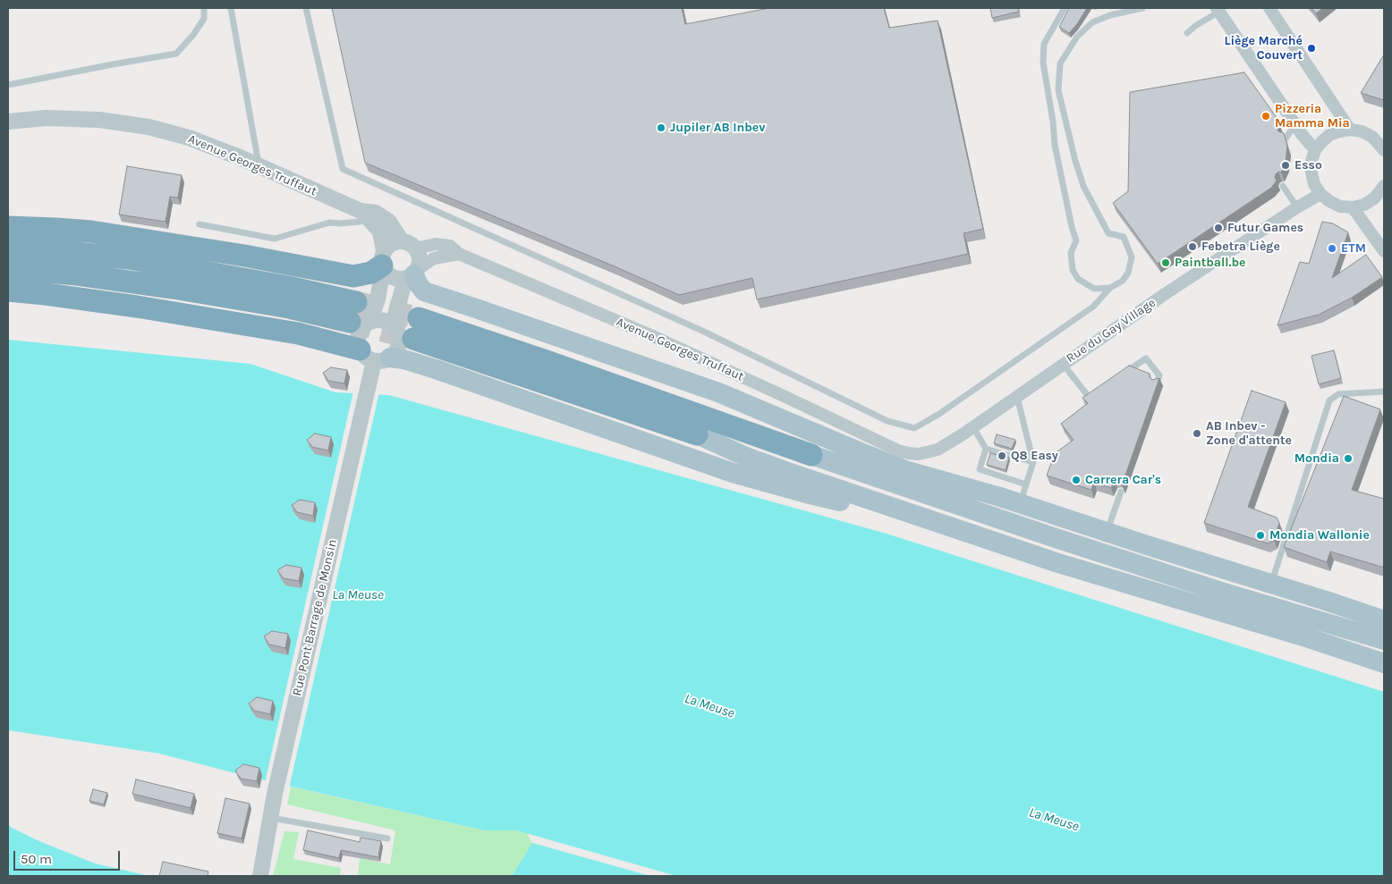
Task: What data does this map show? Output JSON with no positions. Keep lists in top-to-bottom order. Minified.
{"streets":{"street":["Avenue Georges Truffaut","Rue du Gay Village","Rue Pont Barrage de Monsin"]},"crossings":[["Avenue Georges Truffaut","Rue du Gay Village"]],"water":["La Meuse"],"places":["Liège Marché Couvert","Pizzeria Mamma Mia","Jupiler AB Inbev","Esso","Futur Games","Febetra Liège","ETM","Paintball.be","AB Inbev - Zone d'attente","Q8 Easy","Mondia","Carrera Car's","Mondia Wallonie"],"scale_bar":"50 m"}
